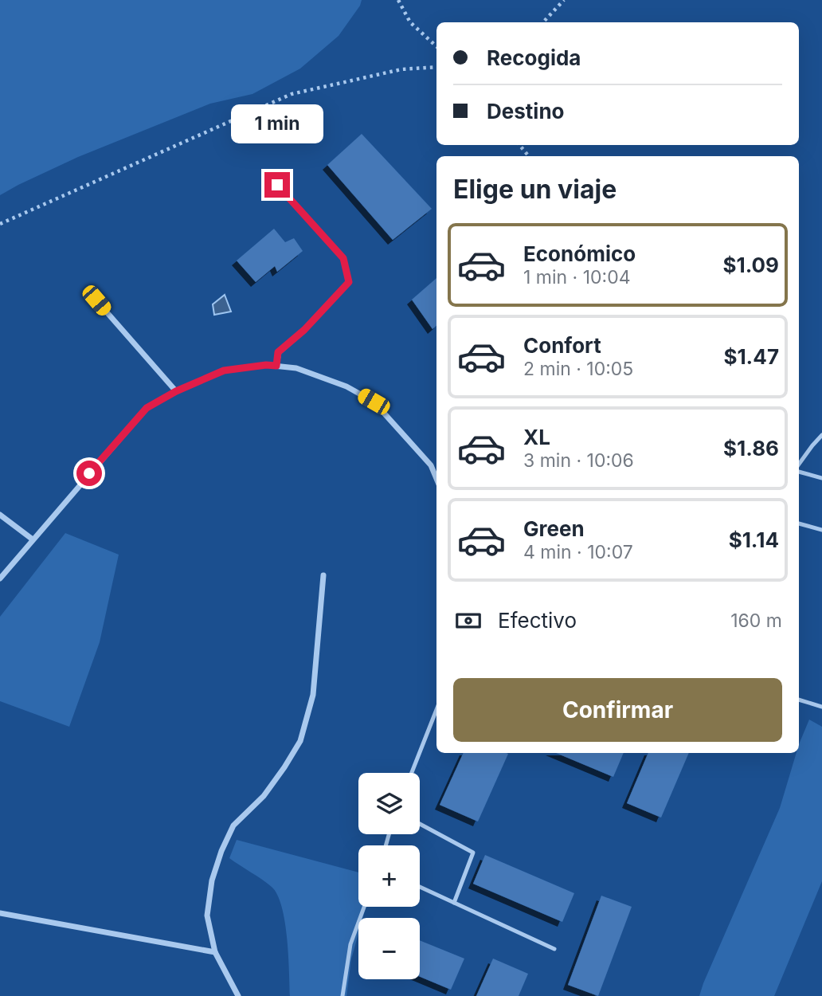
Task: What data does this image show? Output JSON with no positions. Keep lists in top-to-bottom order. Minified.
{"page":{"banner":["Recogida","Destino"],"bubble":"1 min","heading":"Elige un viaje","list":[{"name":"Económico","note":"1 min · 10:04","value":"$1.09"},{"name":"Confort","note":"2 min · 10:05","value":"$1.47"},{"name":"XL","note":"3 min · 10:06","value":"$1.86"},{"name":"Green","note":"4 min · 10:07","value":"$1.14"}],"pay":["Efectivo","160 m"],"buttons":"Confirmar","map_buttons":["+","−"]}}
